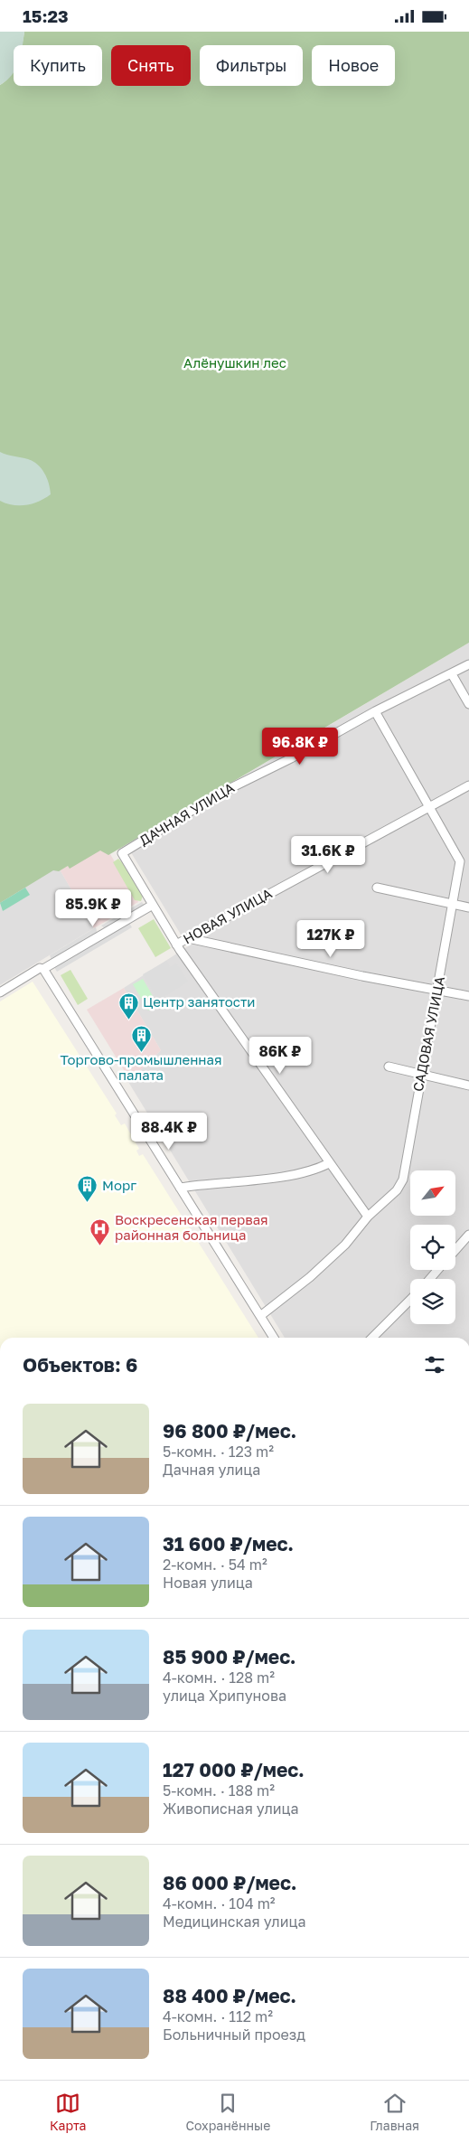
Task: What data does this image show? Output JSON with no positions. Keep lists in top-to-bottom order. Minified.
{"streets":{"street":["ДАЧНАЯ УЛИЦА","НОВАЯ УЛИЦА","САДОВАЯ УЛИЦА"]},"crossings":[["ДАЧНАЯ УЛИЦА","САДОВАЯ УЛИЦА"],["НОВАЯ УЛИЦА","САДОВАЯ УЛИЦА"]],"parks":["Алёнушкин лес"],"places":{"building":["Центр занятости","Торгово-промышленная палата","Морг"],"hospital":["Воскресенская первая районная больница"]},"north":"top right","page":{"status":"15:23","chip":["Купить","Снять","Фильтры","Новое"],"price":["96.8K ₽","31.6K ₽","85.9K ₽","127K ₽","86K ₽","88.4K ₽"],"heading":"Объектов: 6","list":[{"name":"96 800 ₽/мес.","note":"5-комн. · 123 m² · Дачная улица"},{"name":"31 600 ₽/мес.","note":"2-комн. · 54 m² · Новая улица"},{"name":"85 900 ₽/мес.","note":"4-комн. · 128 m² · улица Хрипунова"},{"name":"127 000 ₽/мес.","note":"5-комн. · 188 m² · Живописная улица"},{"name":"86 000 ₽/мес.","note":"4-комн. · 104 m² · Медицинская улица"},{"name":"88 400 ₽/мес.","note":"4-комн. · 112 m² · Больничный проезд"}],"tabs":["Карта","Сохранённые","Главная"]}}
